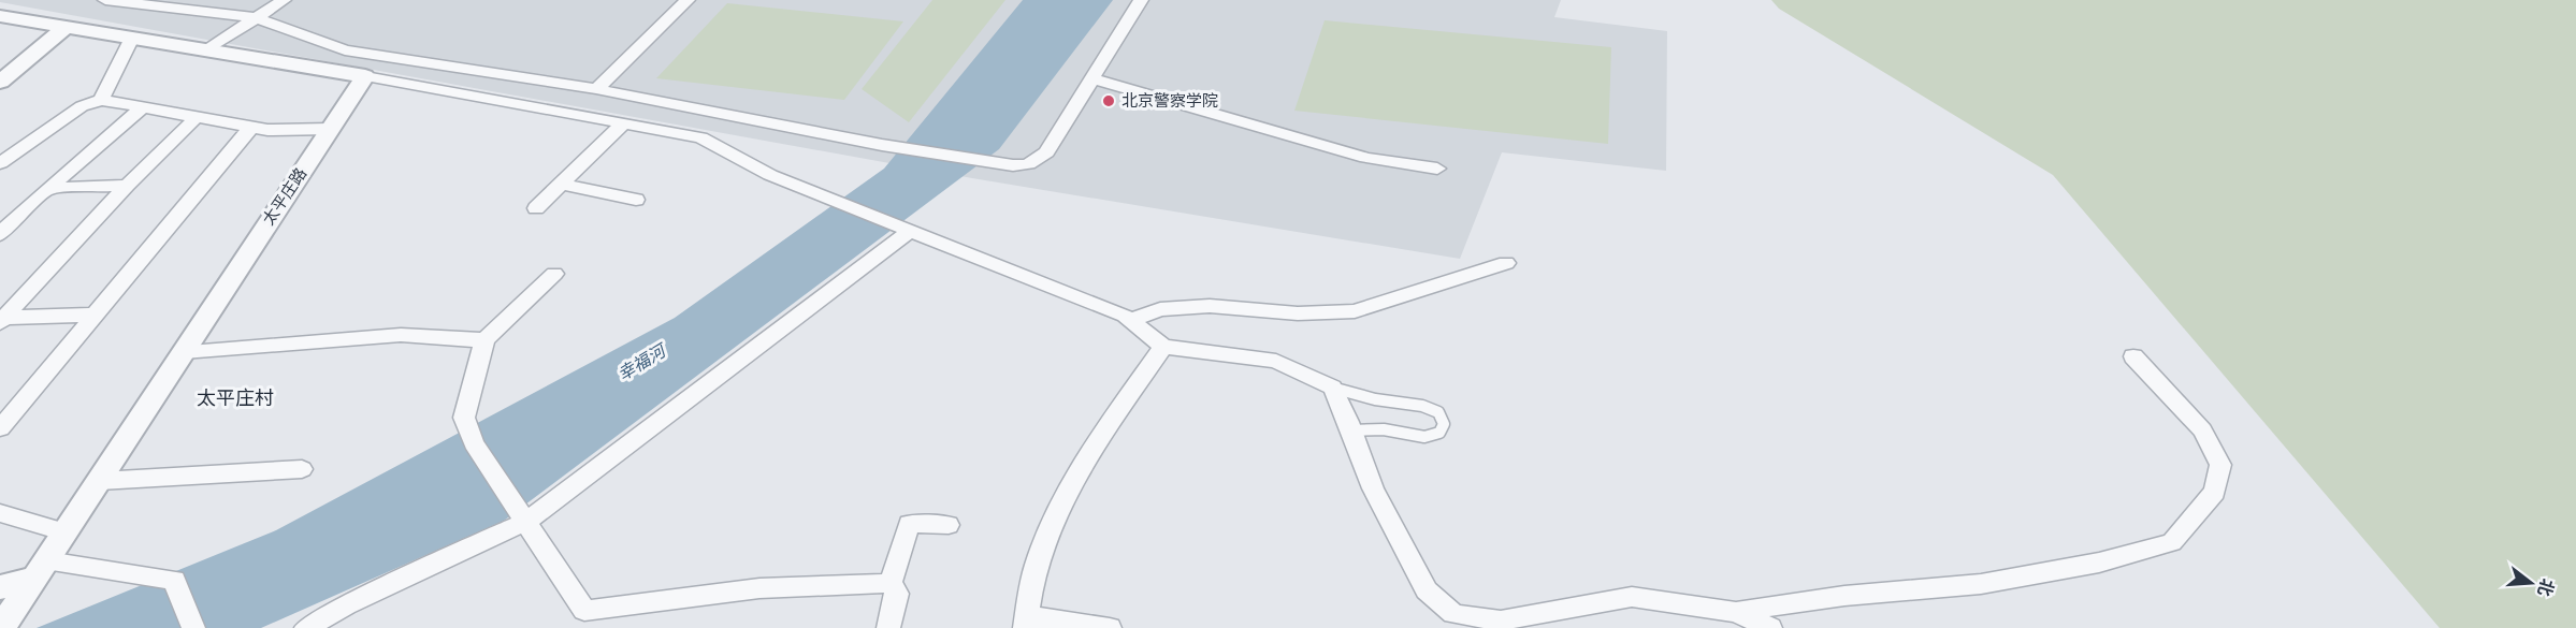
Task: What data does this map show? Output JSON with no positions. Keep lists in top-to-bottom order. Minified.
{"streets":{"street":["太平庄路"]},"districts":["太平庄村"],"water":["幸福河"],"places":["北京警察学院"],"north":"right"}
